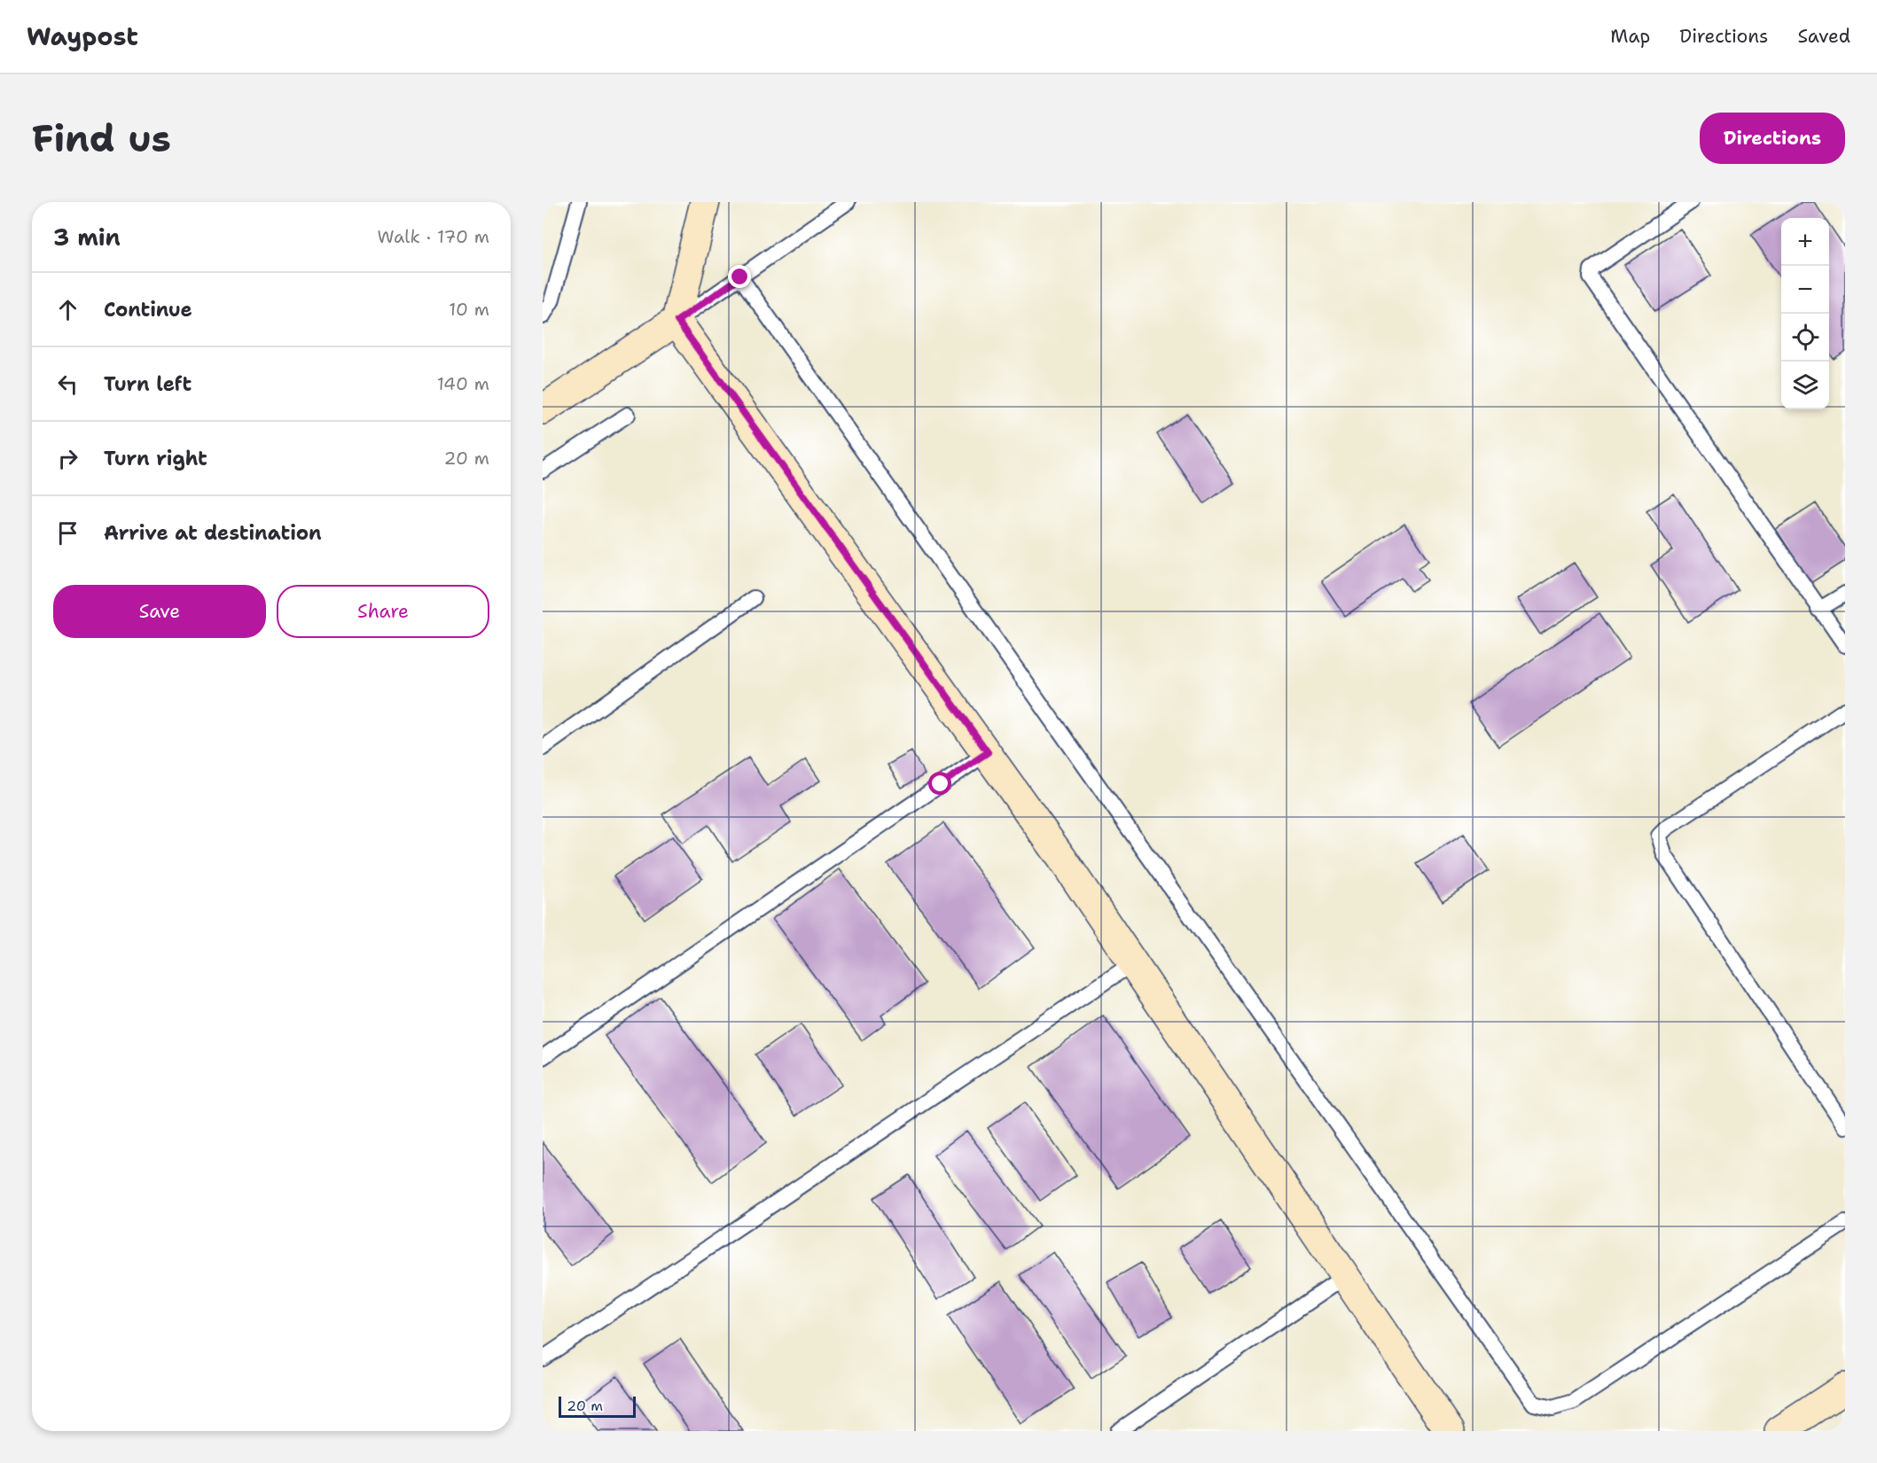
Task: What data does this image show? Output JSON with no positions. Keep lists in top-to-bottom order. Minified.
{"scale_bar":"20 m","page":{"header":"Waypost","nav":["Map","Directions","Saved"],"buttons":["Directions",["Save","Share"]],"title":"Find us","heading":["3 min","Walk · 170 m"],"map_buttons":["+","−"],"list":[["Continue","10 m"],["Turn left","140 m"],["Turn right","20 m"],"Arrive at destination"],"scale":"20 m"}}
